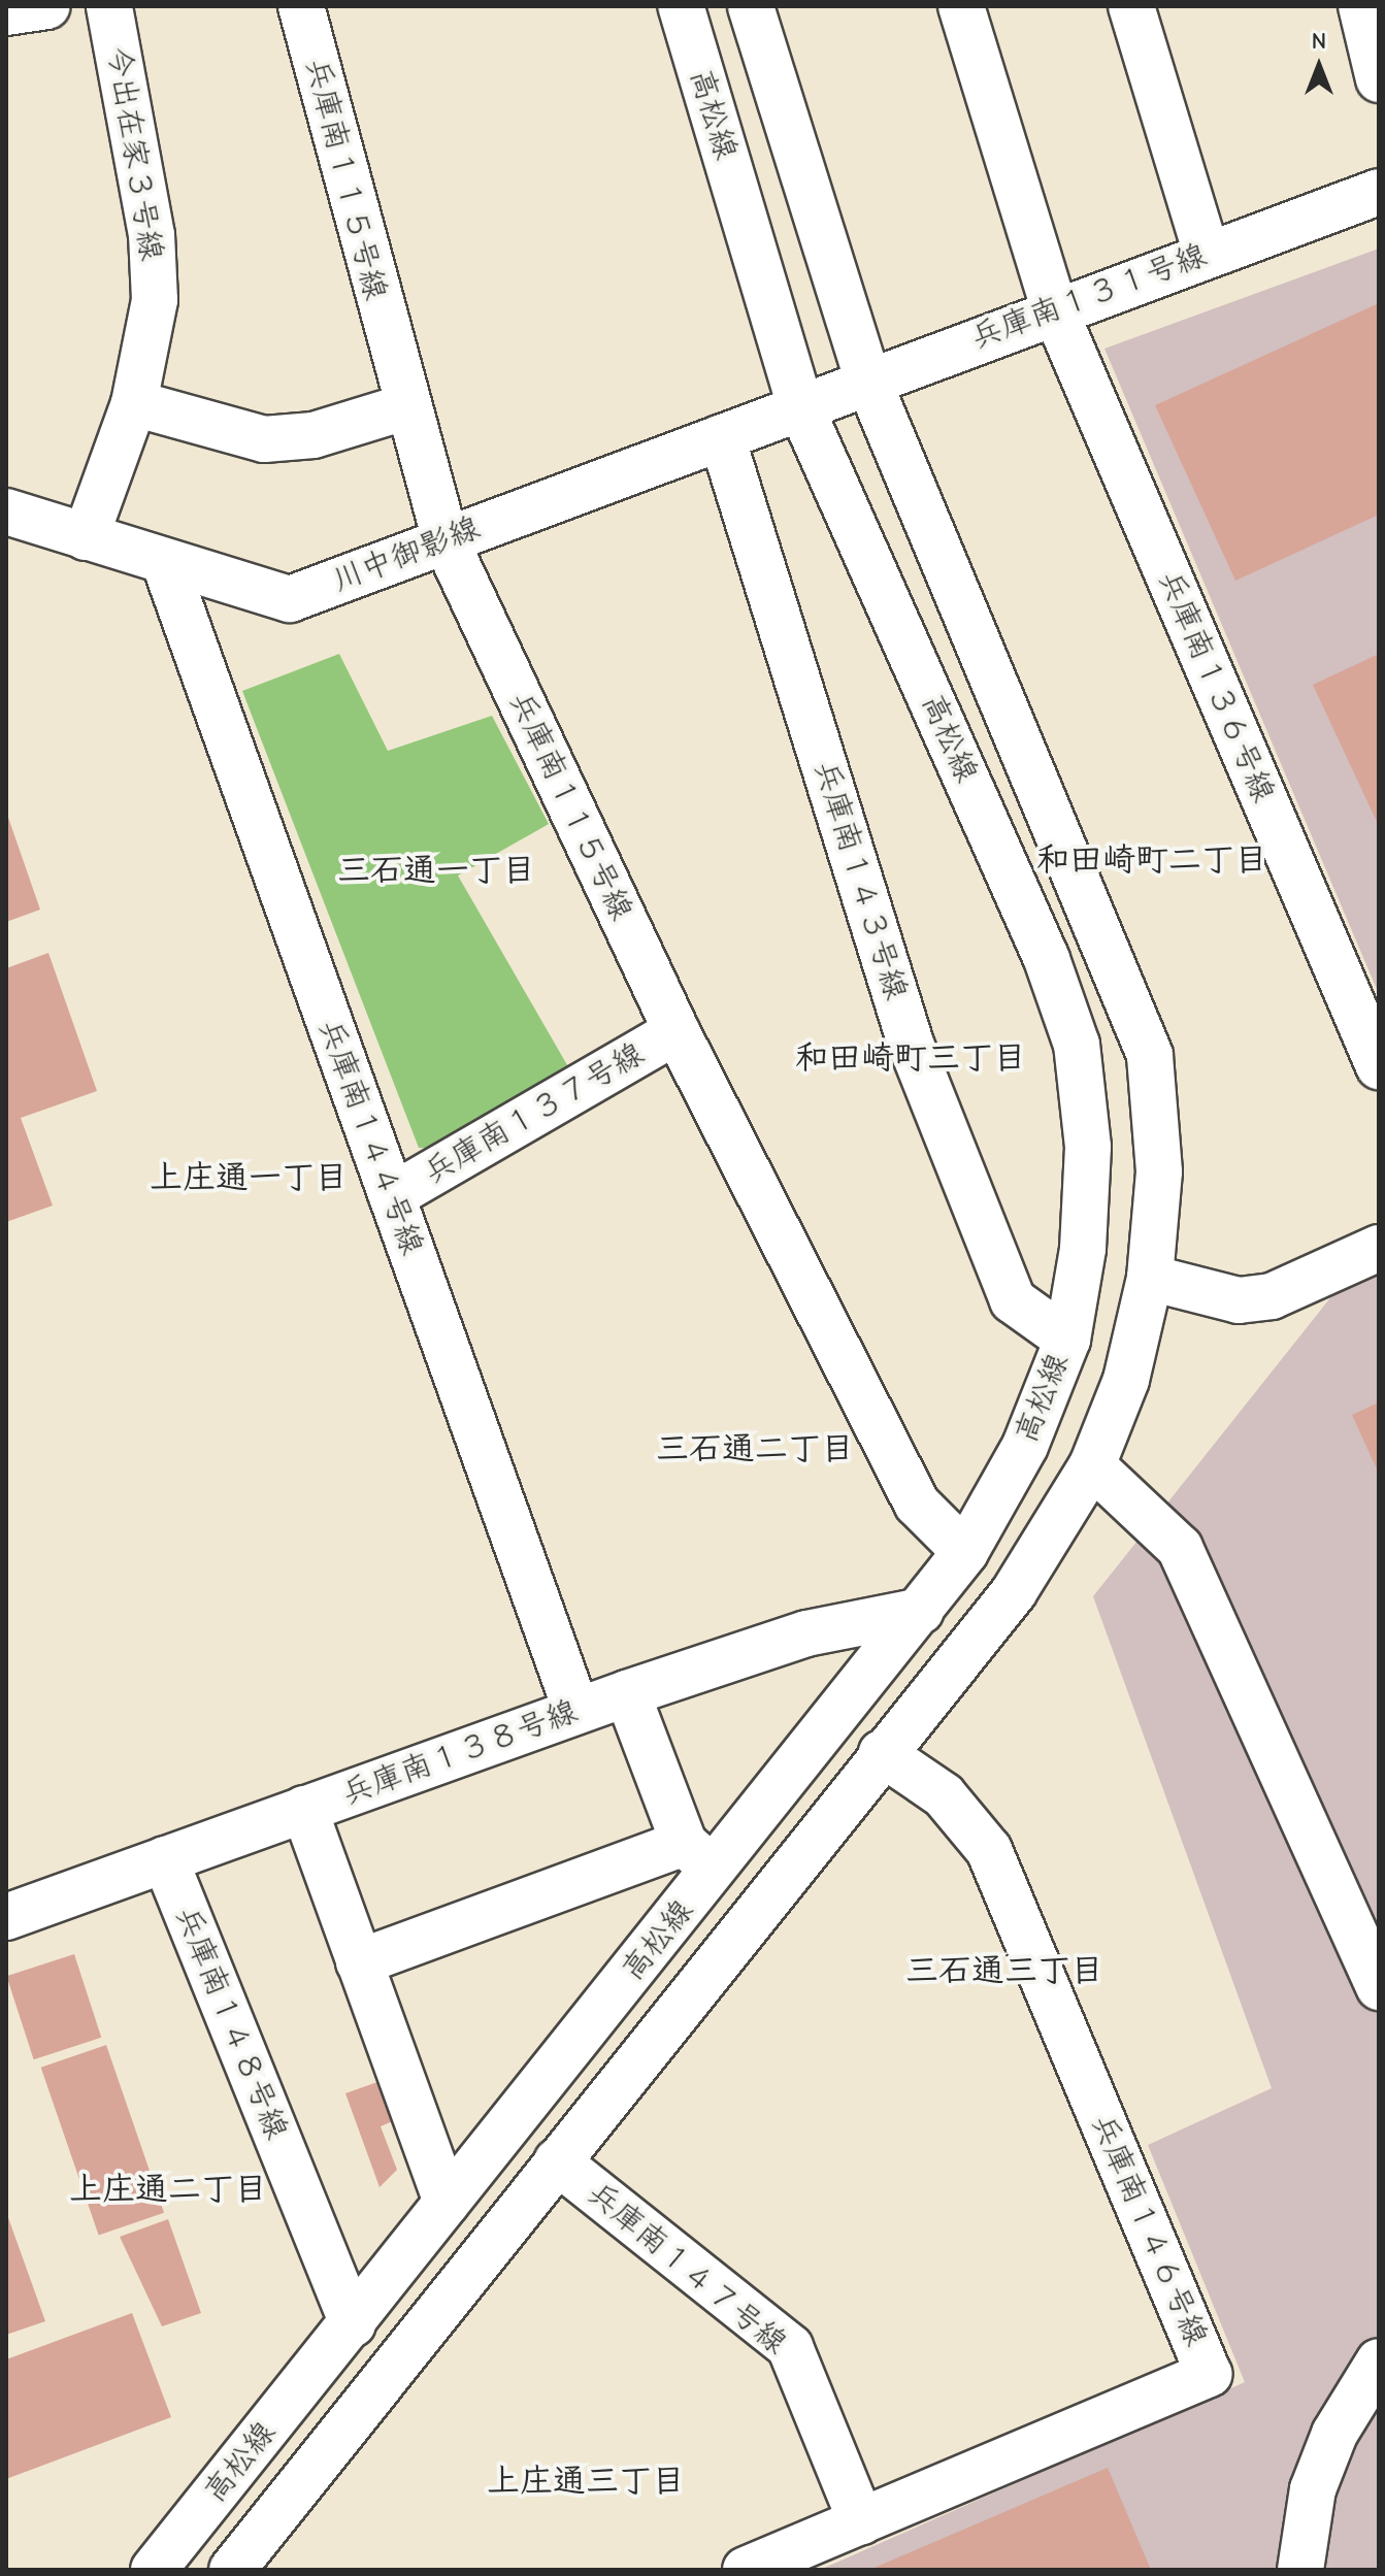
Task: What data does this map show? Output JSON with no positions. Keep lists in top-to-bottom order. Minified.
{"streets":{"street":["高松線","今出在家３号線","兵庫南１１５号線","兵庫南１３１号線","川中御影線","兵庫南１３６号線","兵庫南１４３号線","兵庫南１３７号線","兵庫南１４４号線","兵庫南１３８号線","兵庫南１４８号線","兵庫南１４６号線","兵庫南１４７号線"]},"crossings":[["高松線","兵庫南１１５号線"],["高松線","兵庫南１３１号線"],["高松線","川中御影線"],["高松線","兵庫南１４３号線"],["高松線","兵庫南１３８号線"],["高松線","兵庫南１４８号線"],["高松線","兵庫南１４６号線"],["高松線","兵庫南１４７号線"],["今出在家３号線","川中御影線"],["兵庫南１１５号線","川中御影線"],["兵庫南１１５号線","兵庫南１３７号線"],["兵庫南１３１号線","川中御影線"],["兵庫南１３１号線","兵庫南１３６号線"],["川中御影線","兵庫南１４３号線"],["川中御影線","兵庫南１４４号線"],["兵庫南１３７号線","兵庫南１４４号線"],["兵庫南１４４号線","兵庫南１３８号線"],["兵庫南１３８号線","兵庫南１４８号線"],["兵庫南１４６号線","兵庫南１４７号線"]],"districts":["和田崎町二丁目","三石通一丁目","和田崎町三丁目","上庄通一丁目","三石通二丁目","三石通三丁目","上庄通二丁目","上庄通三丁目"],"north":"top"}
